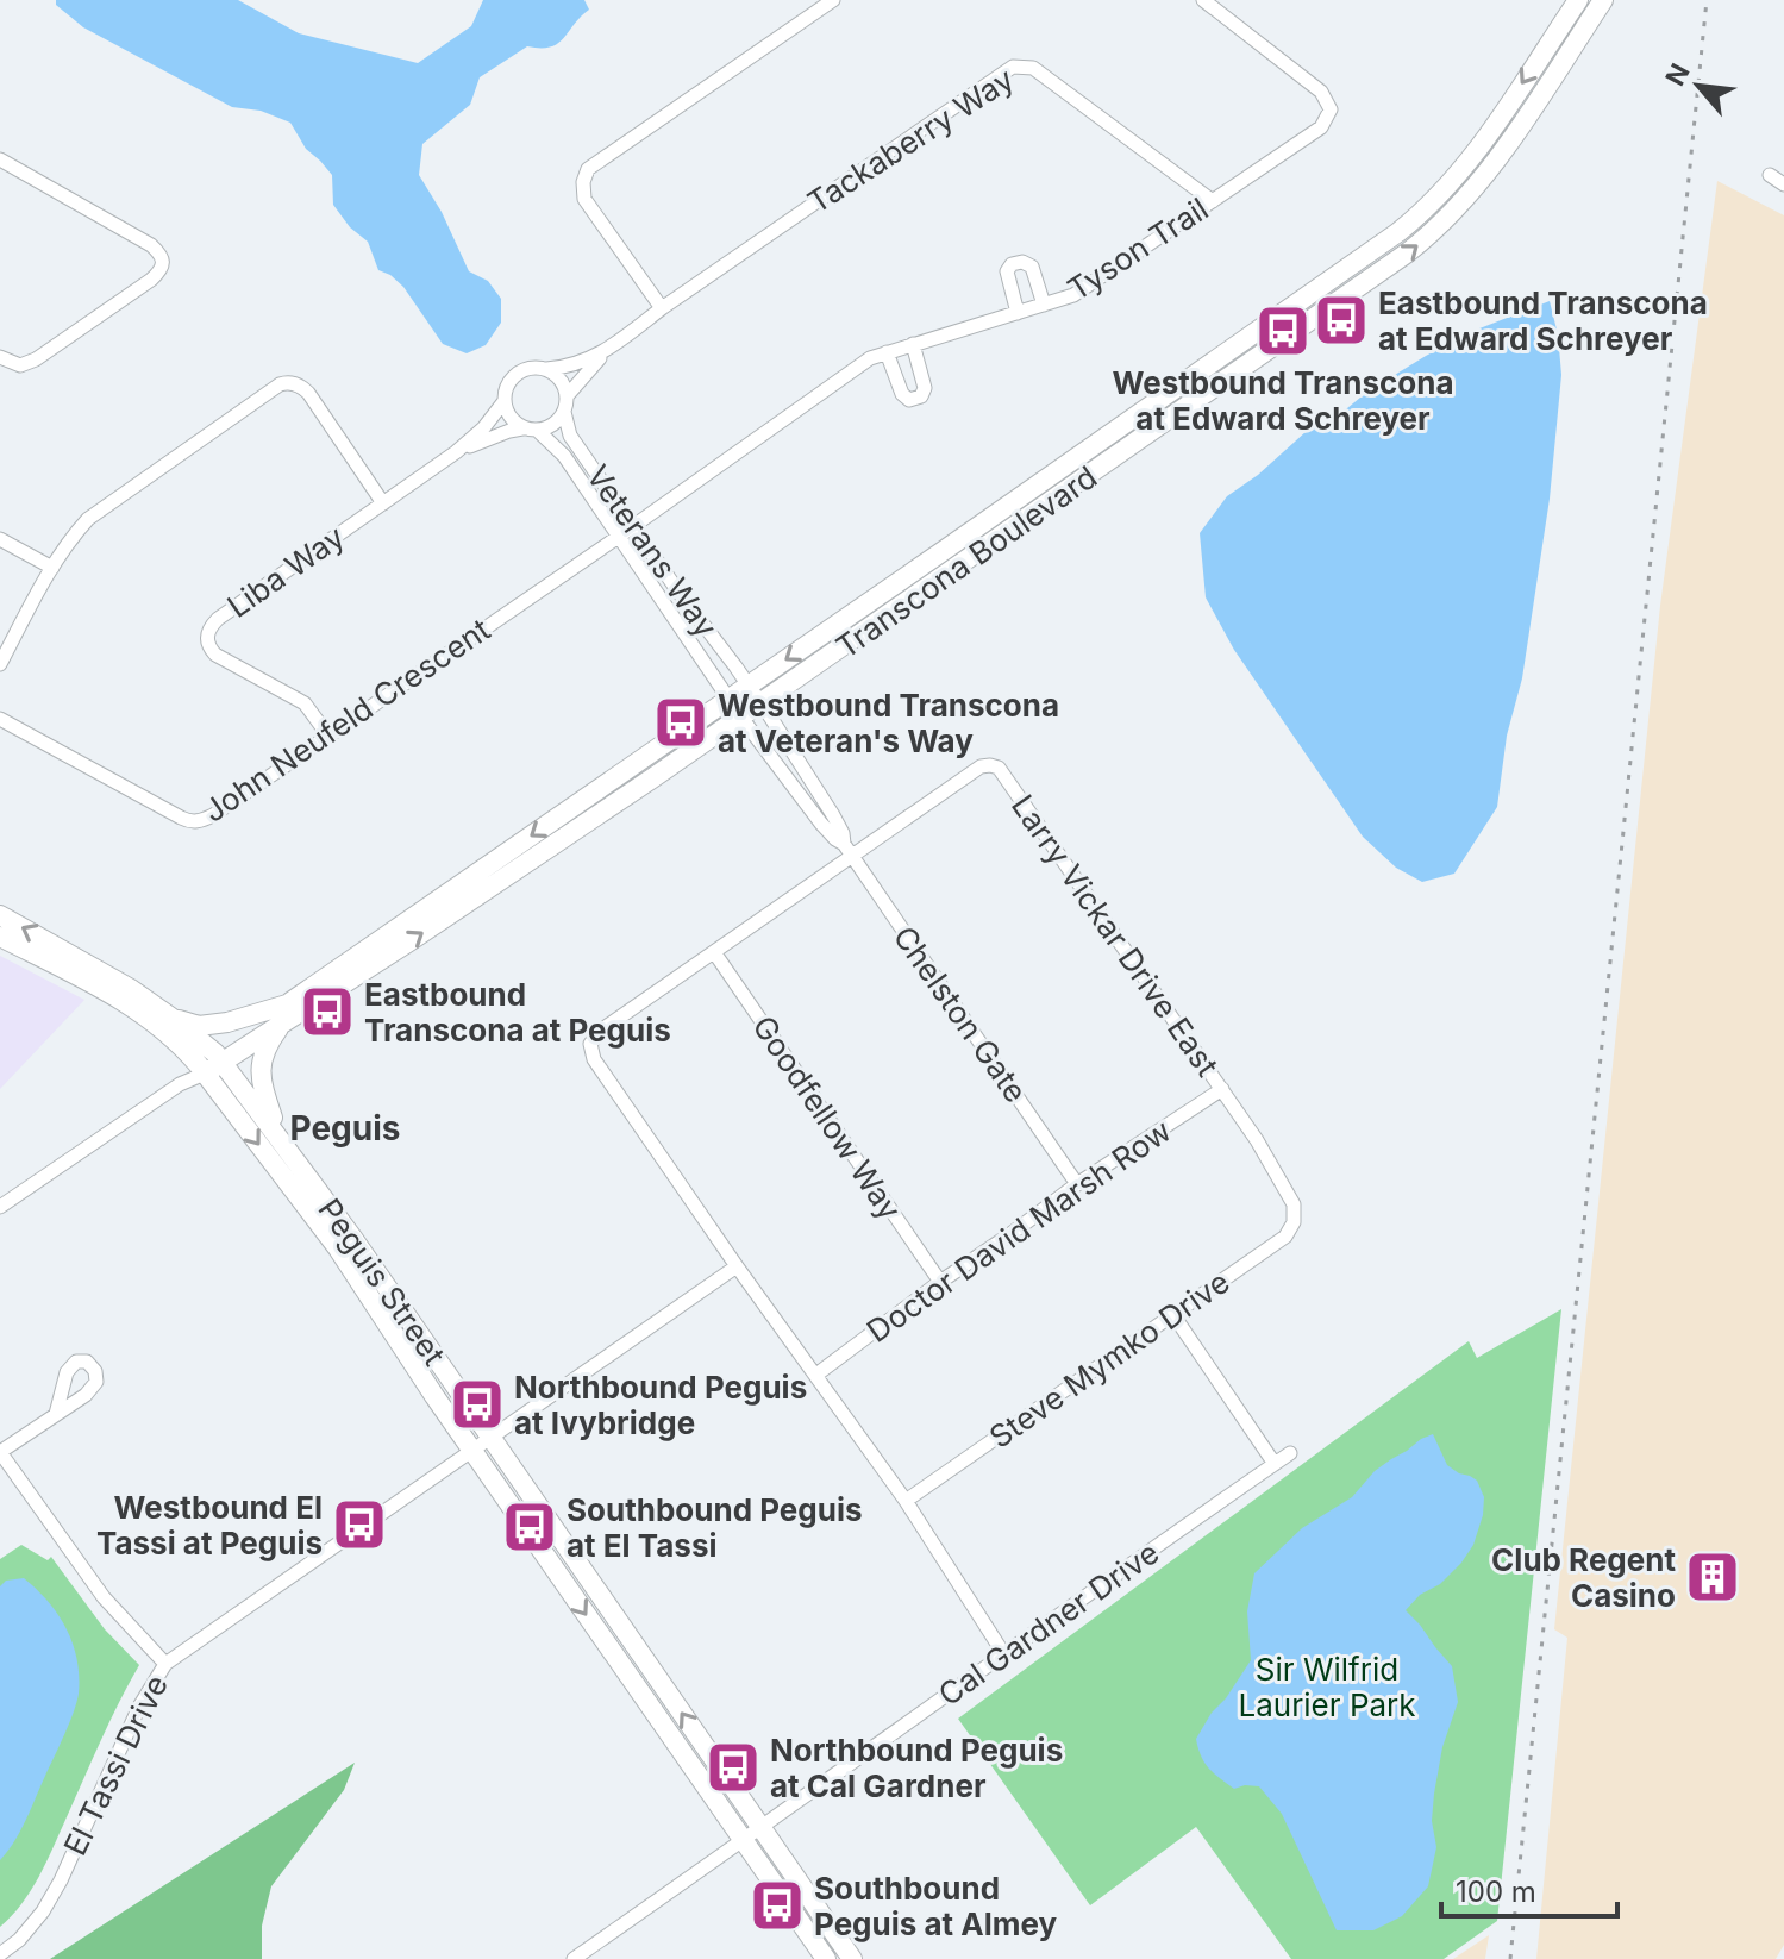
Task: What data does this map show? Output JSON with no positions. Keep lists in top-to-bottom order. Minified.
{"streets":{"street":["Tackaberry Way","Tyson Trail","Veterans Way","Transcona Boulevard","Liba Way","John Neufeld Crescent","Larry Vickar Drive East","Chelston Gate","Goodfellow Way","Doctor David Marsh Row","Peguis Street","Steve Mymko Drive","Cal Gardner Drive","El Tassi Drive"]},"crossings":[["Tackaberry Way","Tyson Trail"],["Tyson Trail","Veterans Way"],["Tyson Trail","John Neufeld Crescent"],["Veterans Way","Transcona Boulevard"],["Veterans Way","Liba Way"],["Veterans Way","John Neufeld Crescent"],["Veterans Way","Chelston Gate"],["Transcona Boulevard","Chelston Gate"],["Transcona Boulevard","Peguis Street"],["Liba Way","John Neufeld Crescent"],["Larry Vickar Drive East","Chelston Gate"],["Larry Vickar Drive East","Doctor David Marsh Row"],["Larry Vickar Drive East","Steve Mymko Drive"],["Chelston Gate","Doctor David Marsh Row"],["Goodfellow Way","Doctor David Marsh Row"],["Peguis Street","Cal Gardner Drive"],["Peguis Street","El Tassi Drive"]],"districts":["Peguis"],"parks":["Sir Wilfrid Laurier Park"],"places":{"bus stop":["Eastbound Transcona at Edward Schreyer","Westbound Transcona at Edward Schreyer","Westbound Transcona at Veteran's Way","Eastbound Transcona at Peguis","Northbound Peguis at Ivybridge","Westbound El Tassi at Peguis","Southbound Peguis at El Tassi","Northbound Peguis at Cal Gardner","Southbound Peguis at Almey"],"building":["Club Regent Casino"]},"scale_bar":"100 m","north":"top left"}
